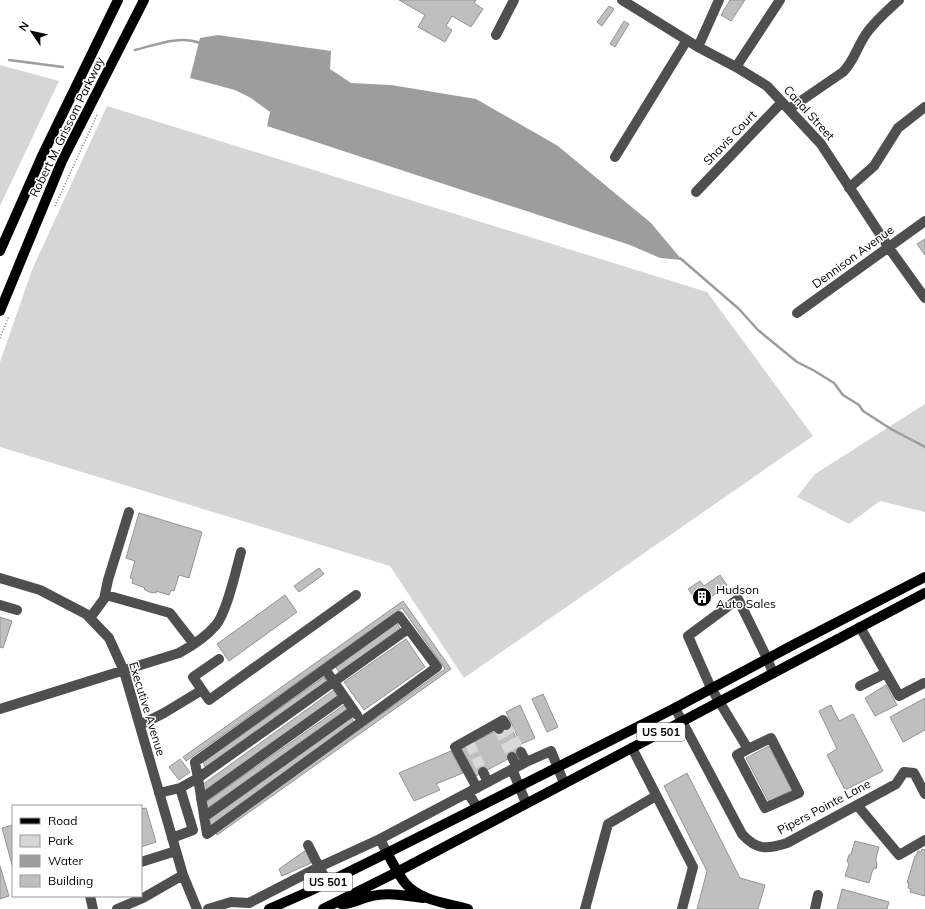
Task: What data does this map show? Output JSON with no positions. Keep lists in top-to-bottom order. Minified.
{"streets":{"main road":["Robert M. Grissom Parkway","US 501"],"street":["Canal Street","Shavis Court","Dennison Avenue","Executive Avenue","Pipers Pointe Lane"]},"crossings":[["Canal Street","Shavis Court"],["Canal Street","Dennison Avenue"],["US 501","Pipers Pointe Lane"]],"places":{"building":["Hudson Auto Sales"]},"legend":["Road","Park","Water","Building"],"north":"top left"}
